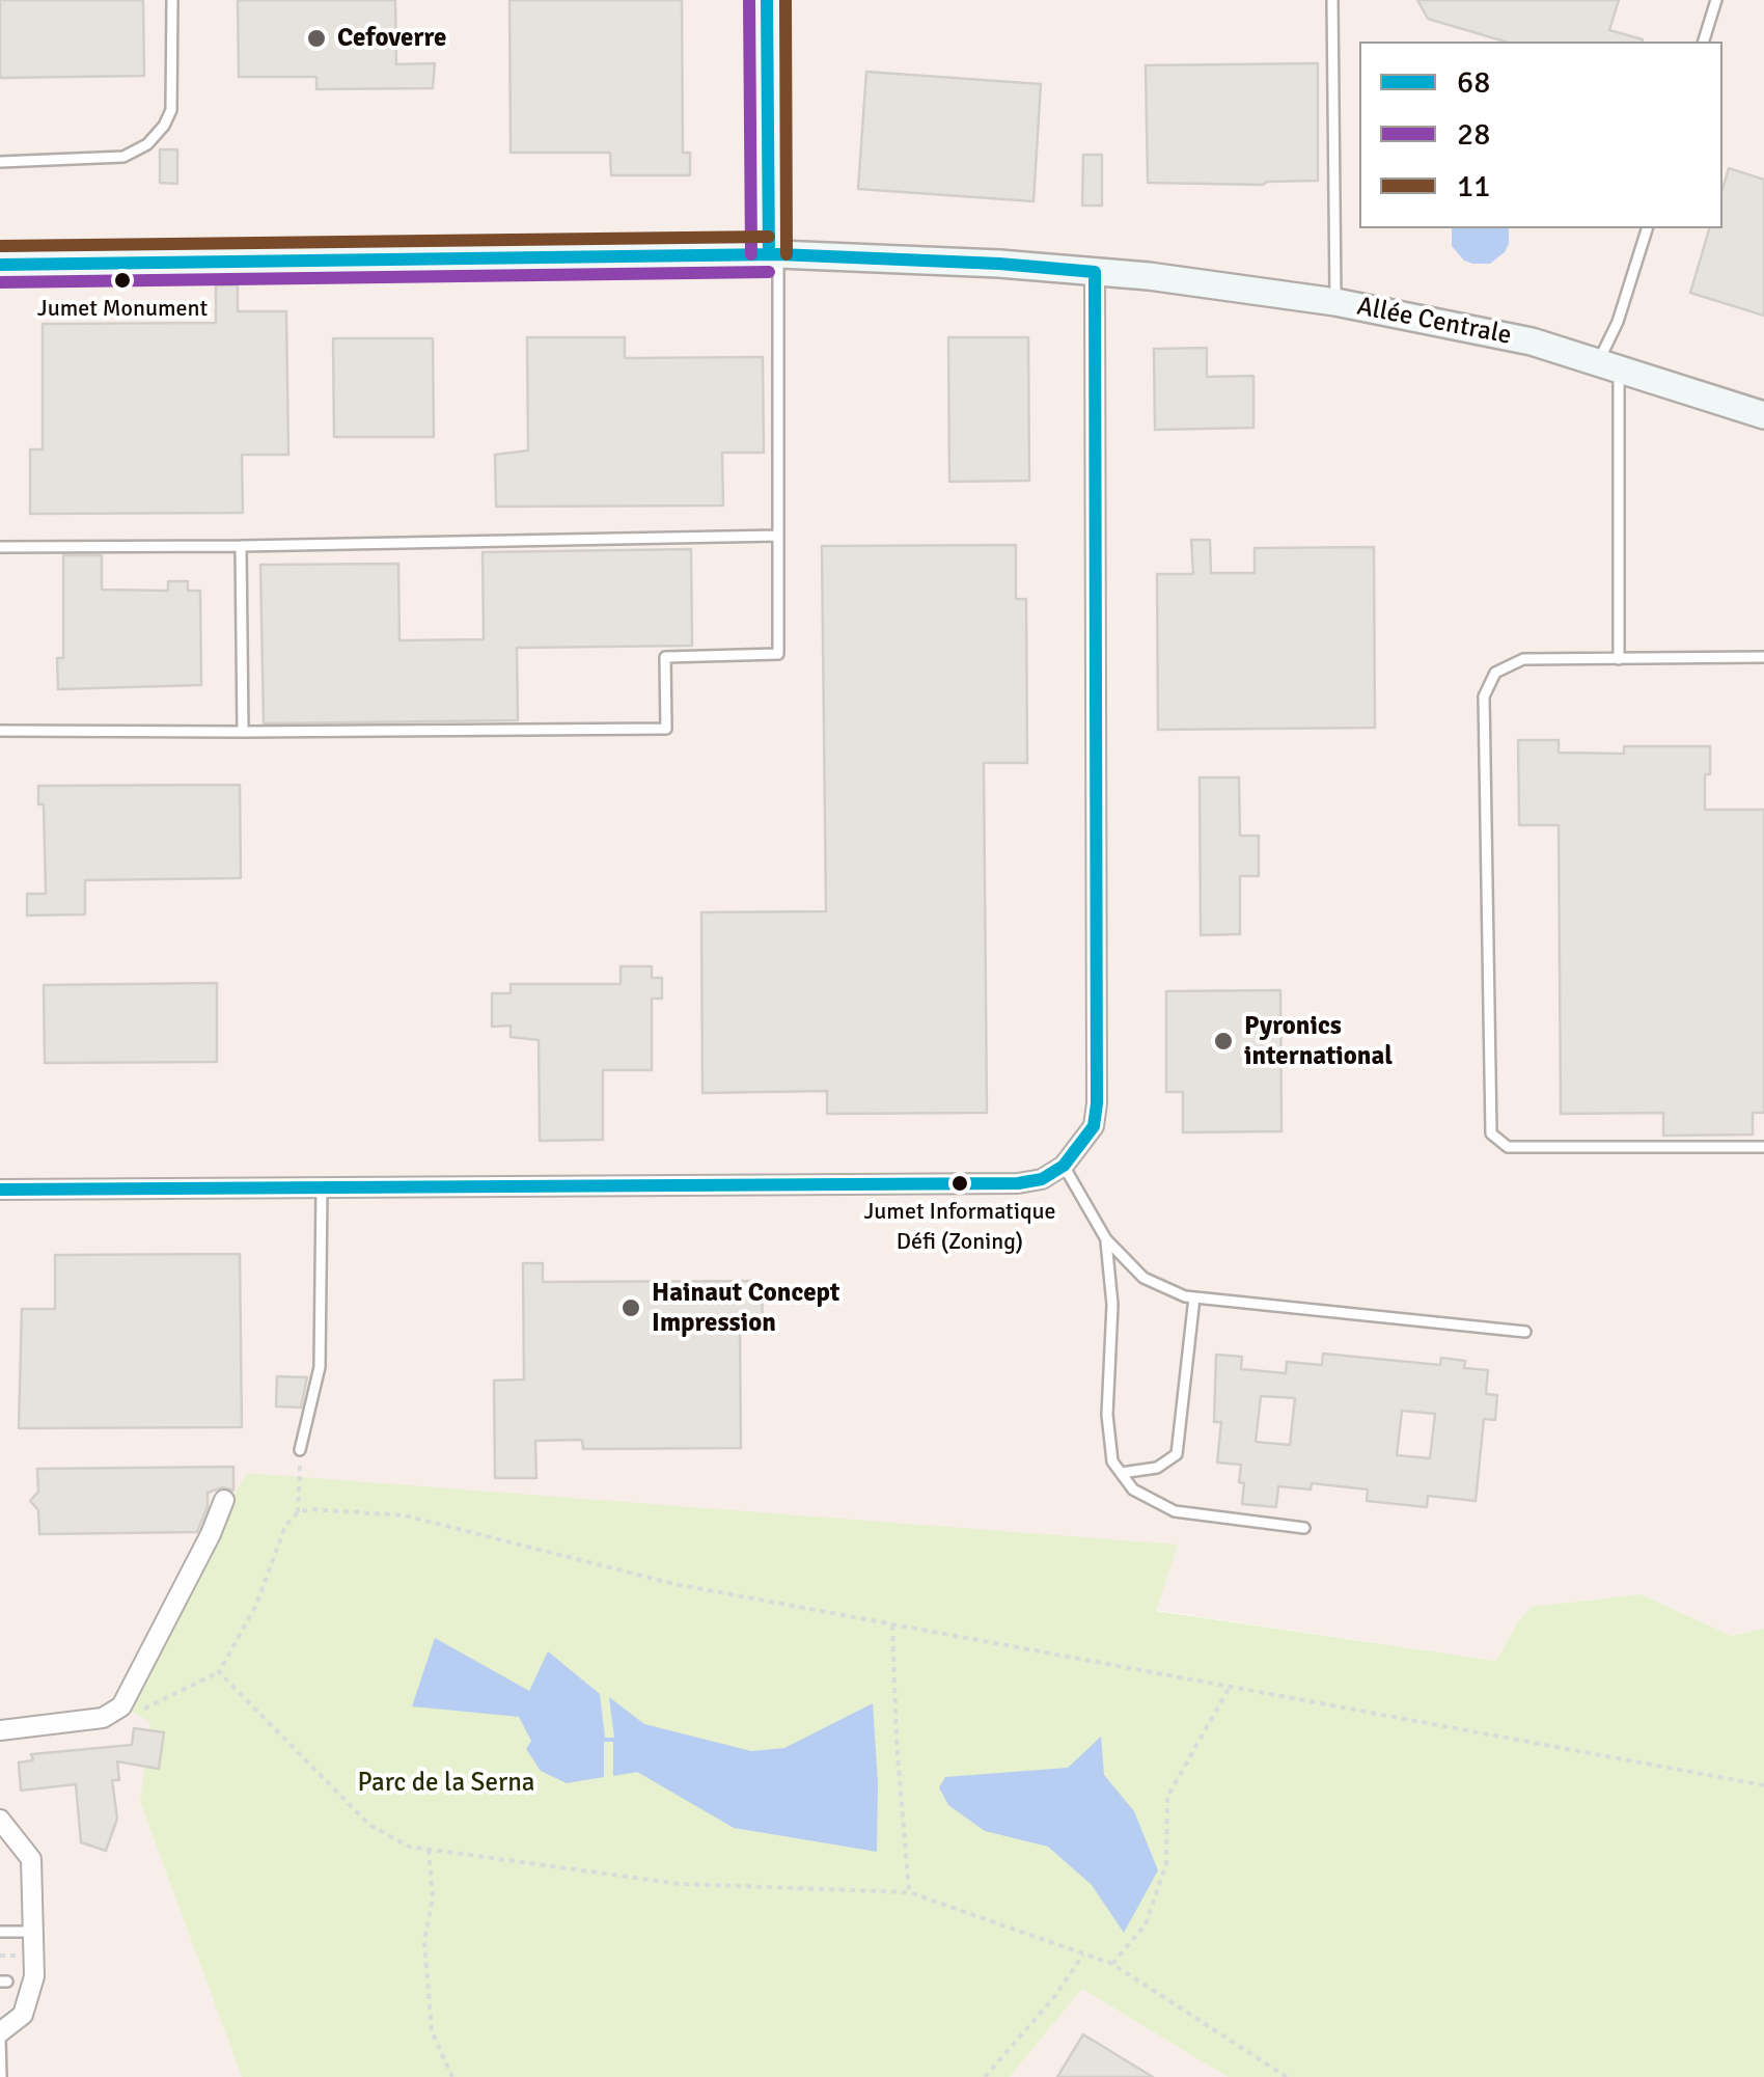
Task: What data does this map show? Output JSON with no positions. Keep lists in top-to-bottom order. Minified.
{"streets":{"street":["Allée Centrale"]},"parks":["Parc de la Serna"],"places":["Cefoverre","Jumet Monument","Pyronics international","Jumet Informatique Défi (Zoning)","Hainaut Concept Impression"],"lines":["transit line 68","transit line 28","transit line 11"],"legend":["68","28","11"]}
